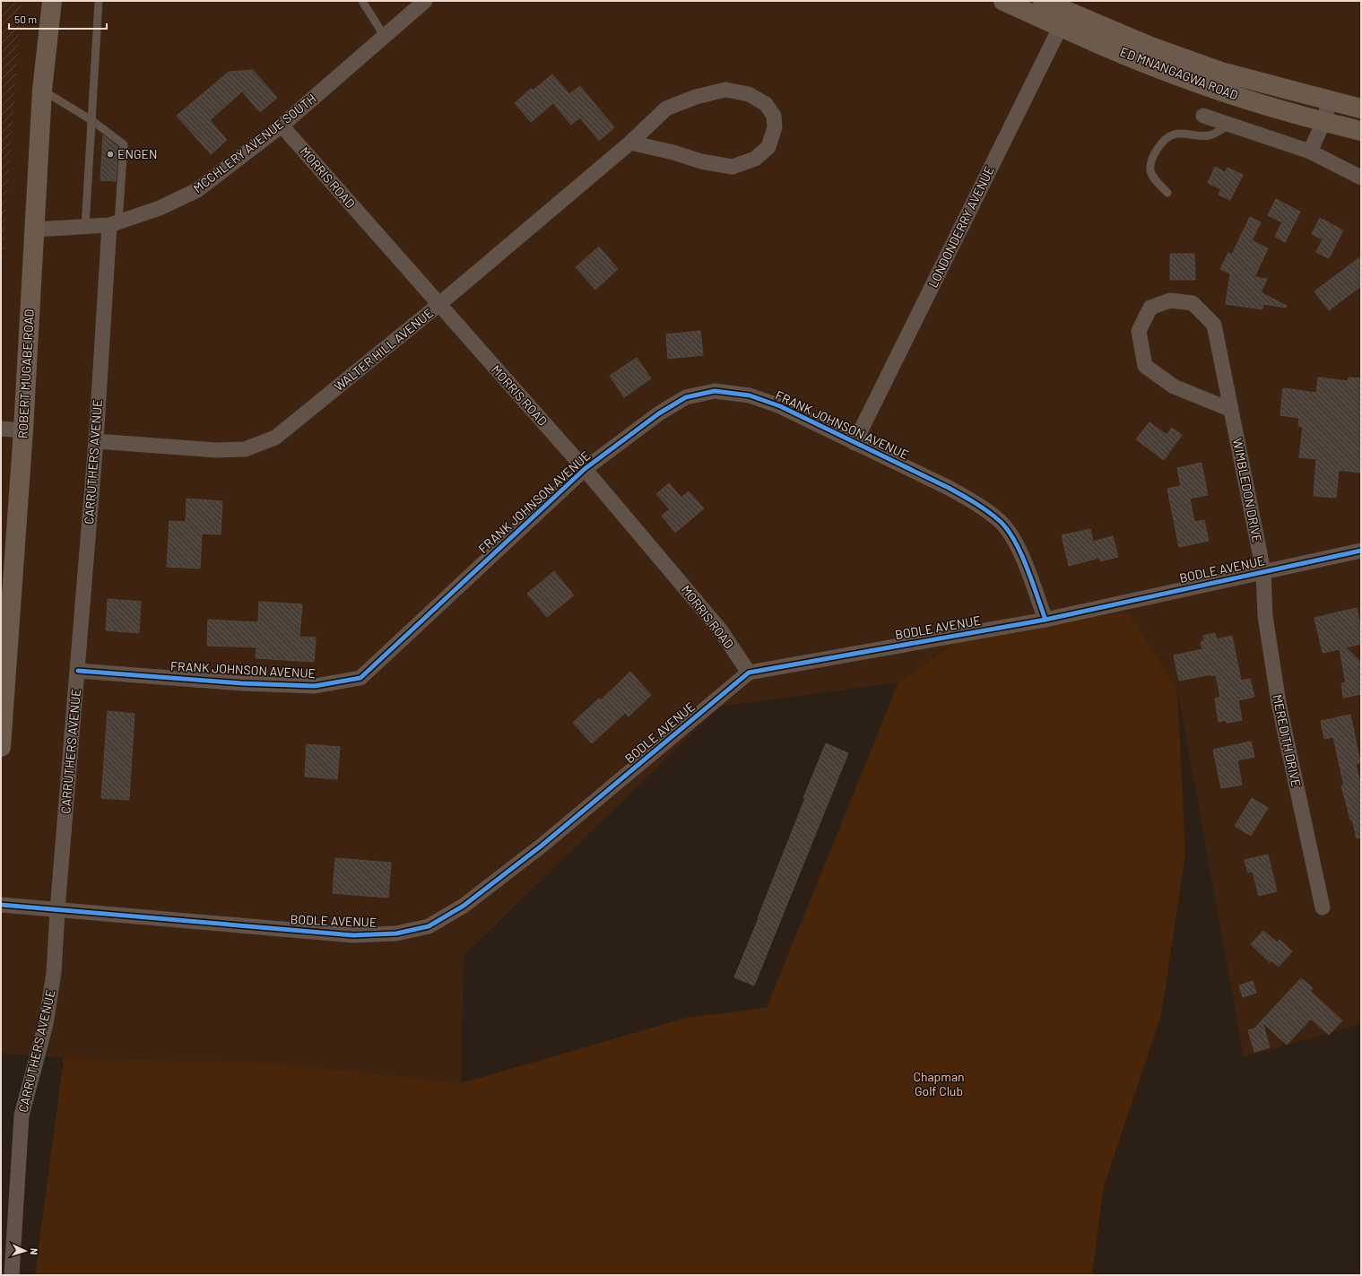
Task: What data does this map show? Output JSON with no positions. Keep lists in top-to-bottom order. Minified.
{"streets":{"main road":["ED MNANGAGWA ROAD","ROBERT MUGABE ROAD"],"street":["MCCHLERY AVENUE SOUTH","MORRIS ROAD","LONDONDERRY AVENUE","WALTER HILL AVENUE","FRANK JOHNSON AVENUE","CARRUTHERS AVENUE","WIMBLEDON DRIVE","BODLE AVENUE","MEREDITH DRIVE"]},"crossings":[["ED MNANGAGWA ROAD","LONDONDERRY AVENUE"],["MCCHLERY AVENUE SOUTH","MORRIS ROAD"],["MCCHLERY AVENUE SOUTH","ROBERT MUGABE ROAD"],["MCCHLERY AVENUE SOUTH","CARRUTHERS AVENUE"],["MORRIS ROAD","WALTER HILL AVENUE"],["MORRIS ROAD","FRANK JOHNSON AVENUE"],["MORRIS ROAD","BODLE AVENUE"],["LONDONDERRY AVENUE","FRANK JOHNSON AVENUE"],["WALTER HILL AVENUE","CARRUTHERS AVENUE"],["FRANK JOHNSON AVENUE","CARRUTHERS AVENUE"],["FRANK JOHNSON AVENUE","BODLE AVENUE"],["CARRUTHERS AVENUE","BODLE AVENUE"],["WIMBLEDON DRIVE","BODLE AVENUE"],["WIMBLEDON DRIVE","MEREDITH DRIVE"],["BODLE AVENUE","MEREDITH DRIVE"]],"parks":["Chapman Golf Club"],"places":["ENGEN"],"scale_bar":"50 m","north":"right"}
